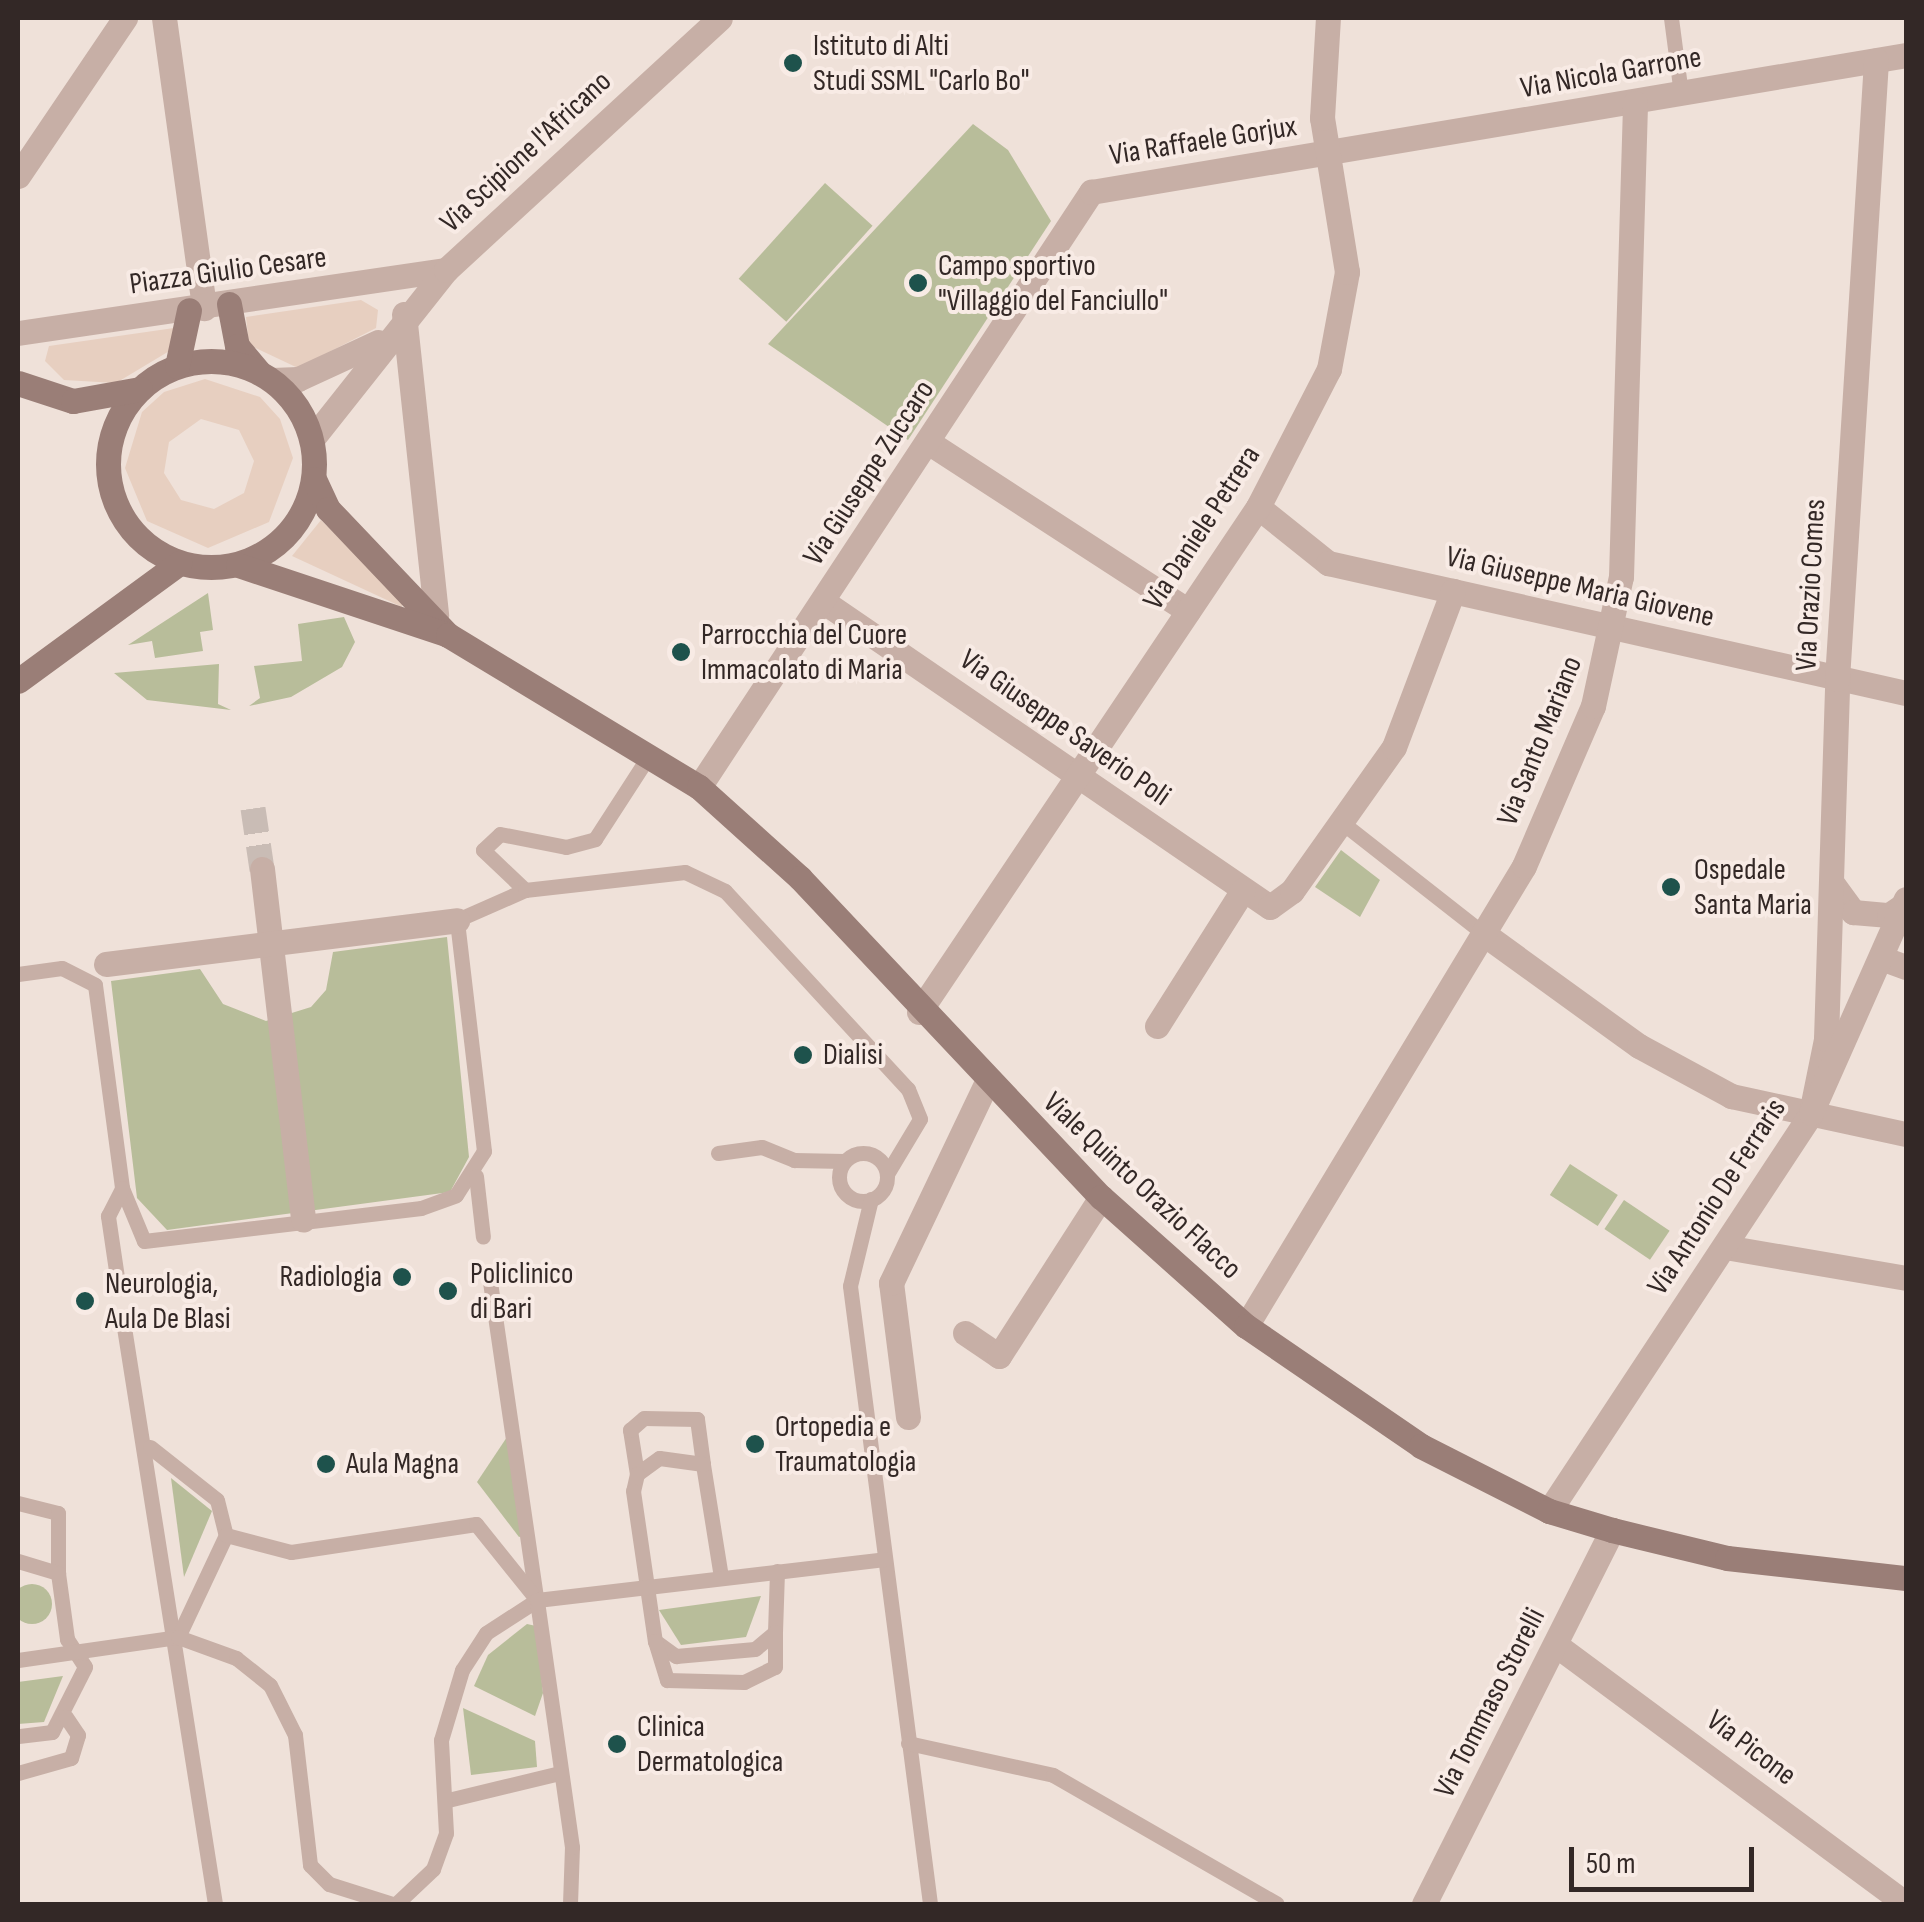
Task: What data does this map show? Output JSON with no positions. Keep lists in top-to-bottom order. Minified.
{"streets":{"street":["Via Nicola Garrone","Via Raffaele Gorjux","Via Scipione l'Africano","Piazza Giulio Cesare","Via Giuseppe Zuccaro","Via Daniele Petrera","Via Orazio Comes","Via Giuseppe Maria Giovene","Via Giuseppe Saverio Poli","Via Santo Mariano","Viale Quinto Orazio Flacco","Via Antonio De Ferraris","Via Tommaso Storelli","Via Picone"]},"crossings":[["Via Nicola Garrone","Via Raffaele Gorjux"],["Via Nicola Garrone","Via Daniele Petrera"],["Via Nicola Garrone","Via Orazio Comes"],["Via Nicola Garrone","Via Santo Mariano"],["Via Raffaele Gorjux","Via Giuseppe Zuccaro"],["Via Raffaele Gorjux","Via Daniele Petrera"],["Via Scipione l'Africano","Piazza Giulio Cesare"],["Via Giuseppe Zuccaro","Via Giuseppe Saverio Poli"],["Via Giuseppe Zuccaro","Viale Quinto Orazio Flacco"],["Via Daniele Petrera","Via Giuseppe Maria Giovene"],["Via Daniele Petrera","Via Giuseppe Saverio Poli"],["Via Daniele Petrera","Viale Quinto Orazio Flacco"],["Via Orazio Comes","Via Giuseppe Maria Giovene"],["Via Orazio Comes","Via Antonio De Ferraris"],["Via Giuseppe Maria Giovene","Via Santo Mariano"],["Via Santo Mariano","Viale Quinto Orazio Flacco"],["Viale Quinto Orazio Flacco","Via Antonio De Ferraris"],["Viale Quinto Orazio Flacco","Via Tommaso Storelli"],["Via Tommaso Storelli","Via Picone"]],"places":["Istituto di Alti Studi SSML \"Carlo Bo\"","Campo sportivo \"Villaggio del Fanciullo\"","Parrocchia del Cuore Immacolato di Maria","Ospedale Santa Maria","Dialisi","Radiologia","Policlinico di Bari","Neurologia, Aula De Blasi","Ortopedia e Traumatologia","Aula Magna","Clinica Dermatologica"],"scale_bar":"50 m"}
